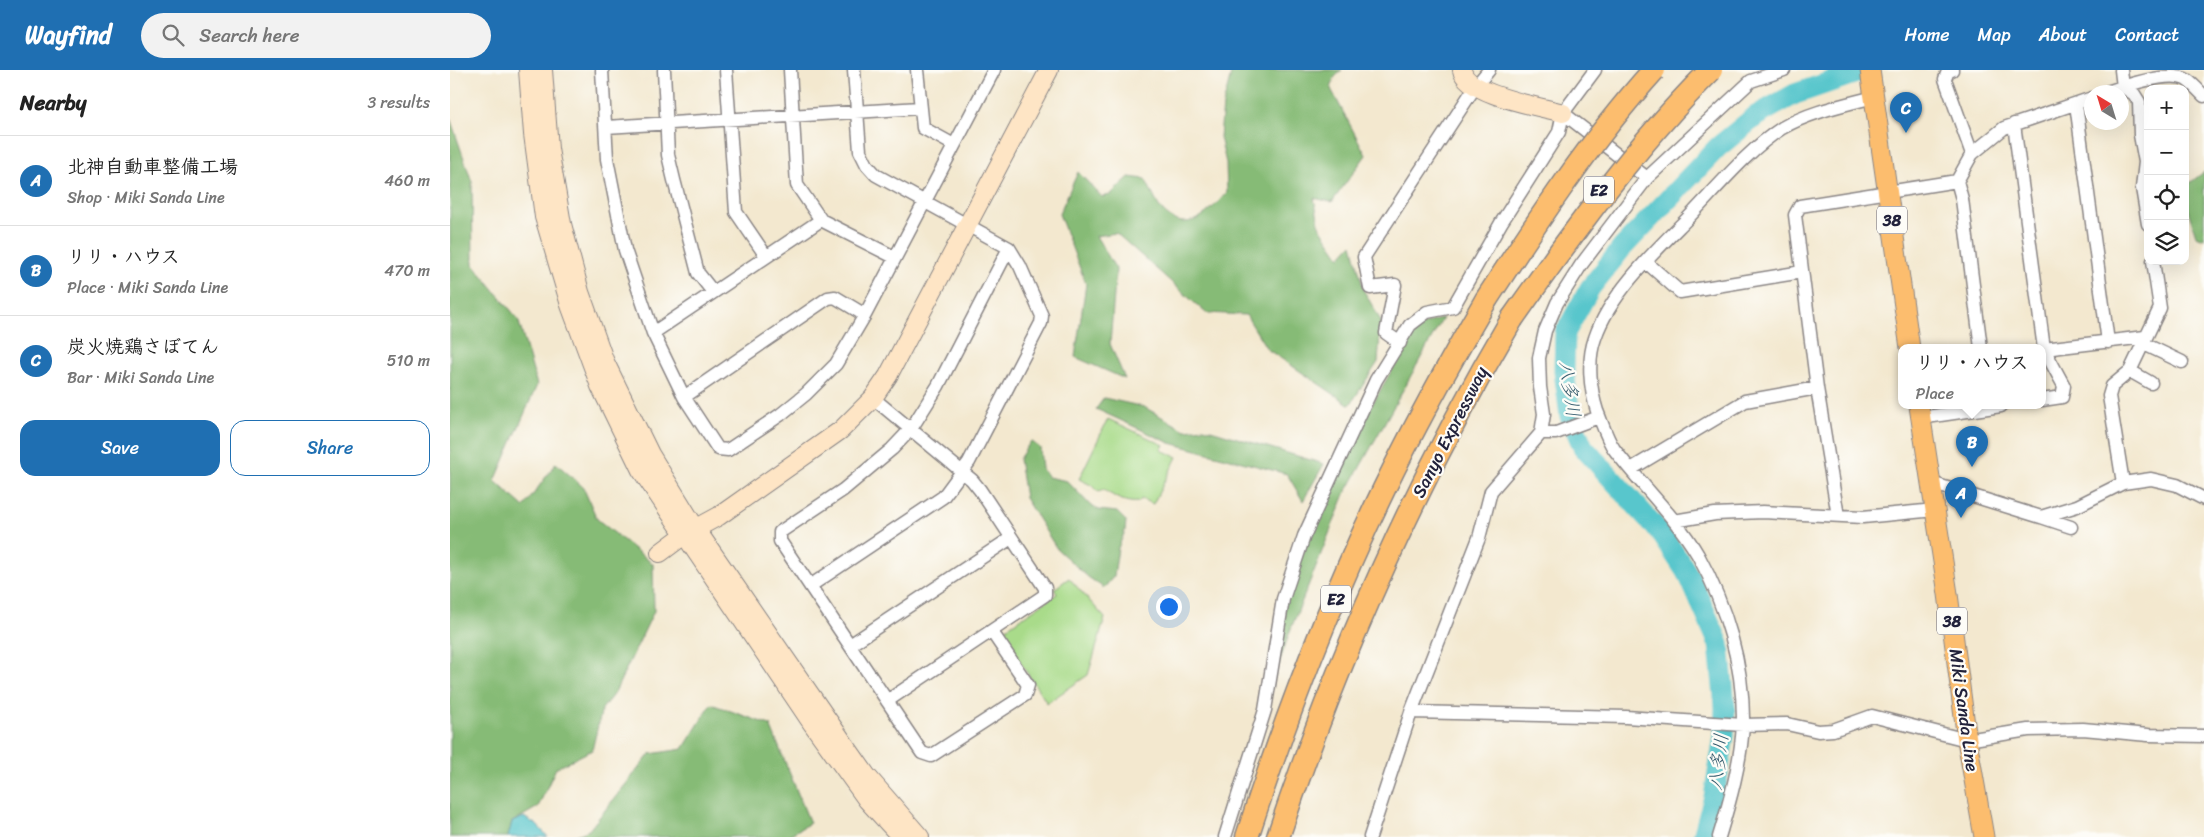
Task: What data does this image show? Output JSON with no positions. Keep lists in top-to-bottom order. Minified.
{"streets":{"highway":["E2","Sanyo Expressway"],"main road":["38","Miki Sanda Line"]},"crossings":[["E2","Sanyo Expressway"]],"water":["八多川"],"north":"top left","page":{"header":"Wayfind","search":"Search here","nav":["Home","Map","About","Contact"],"heading":["Nearby","3 results"],"map_buttons":["+","−"],"pins":["C","B","A"],"list":[{"mark":"A","name":"北神自動車整備工場","note":"Shop · Miki Sanda Line","value":"460 m"},{"mark":"B","name":"リリ・ハウス","note":"Place · Miki Sanda Line","value":"470 m"},{"mark":"C","name":"炭火焼鶏さぼてん","note":"Bar · Miki Sanda Line","value":"510 m"}],"popup":["リリ・ハウス","Place"],"buttons":["Save","Share"]}}
